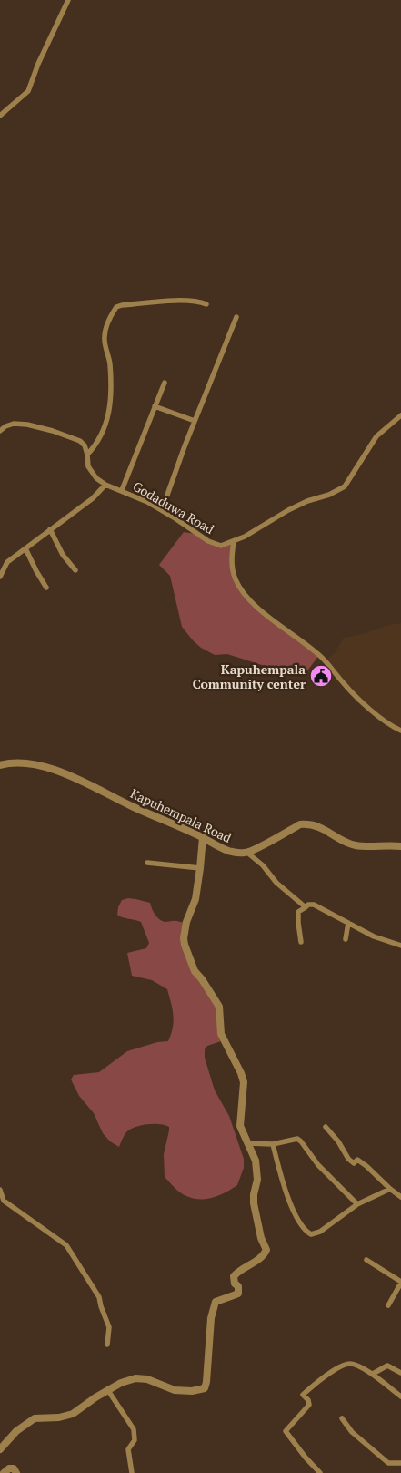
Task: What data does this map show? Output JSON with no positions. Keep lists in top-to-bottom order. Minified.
{"streets":{"street":["Godaduwa Road","Kapuhempala Road"]},"places":{"public building":["Kapuhempala Community center"]}}
